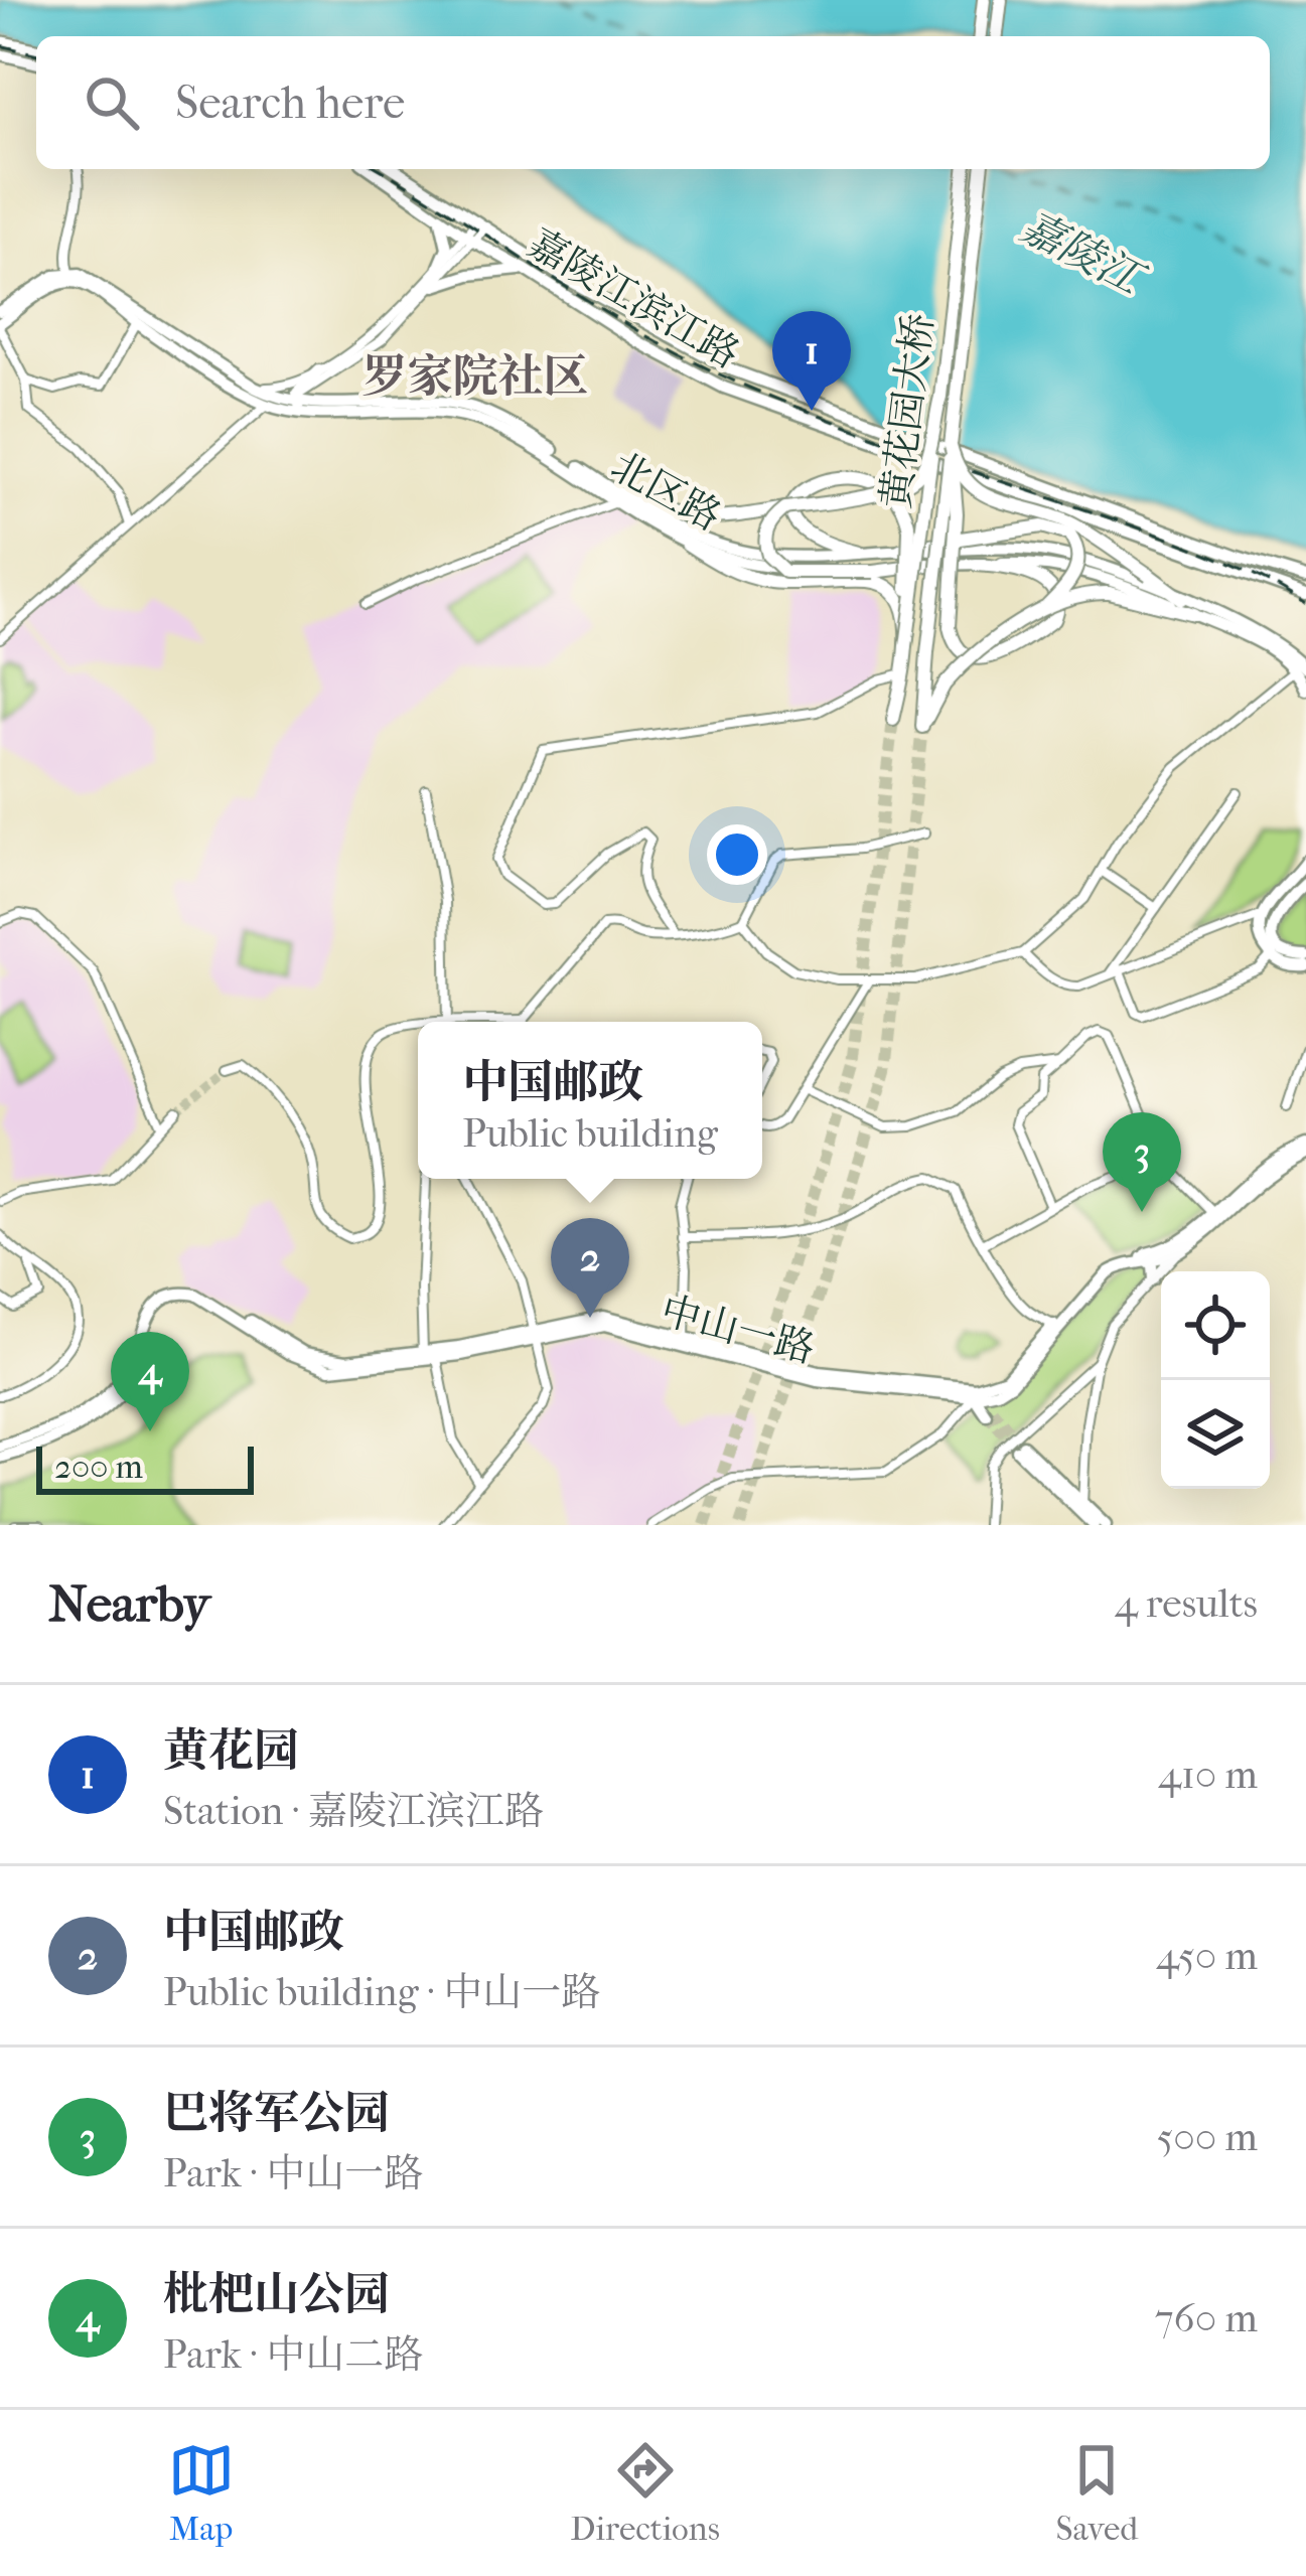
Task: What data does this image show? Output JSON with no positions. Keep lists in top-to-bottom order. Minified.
{"streets":{"highway":["黄花园大桥"],"main road":["嘉陵江滨江路","北区路","中山一路"]},"districts":["罗家院社区"],"water":["嘉陵江"],"scale_bar":"200 m","page":{"search":"Search here","pins":["1","3","2","4"],"popup":["中国邮政","Public building"],"scale":"200 m","heading":["Nearby","4 results"],"list":[{"mark":"1","name":"黄花园","note":"Station · 嘉陵江滨江路","value":"410 m"},{"mark":"2","name":"中国邮政","note":"Public building · 中山一路","value":"450 m"},{"mark":"3","name":"巴将军公园","note":"Park · 中山一路","value":"500 m"},{"mark":"4","name":"枇杷山公园","note":"Park · 中山二路","value":"760 m"}],"nav":["Map","Directions","Saved"]}}
